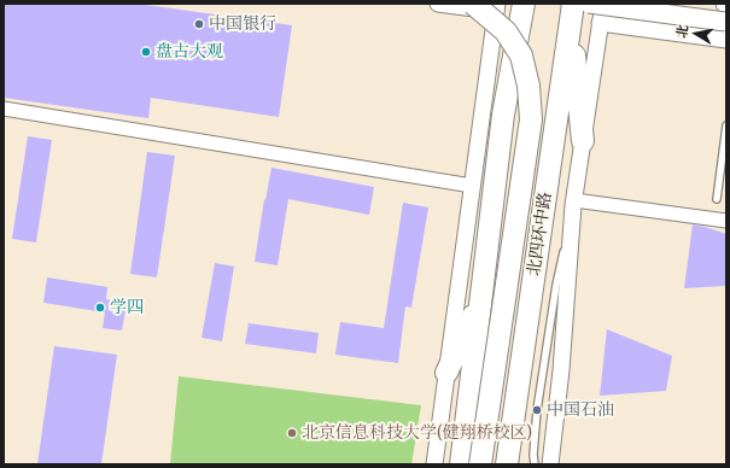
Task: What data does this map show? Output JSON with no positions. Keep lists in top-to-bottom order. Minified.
{"streets":{"highway":["北四环中路"]},"places":["中国银行","盘古大观","学四","中国石油","北京信息科技大学(健翔桥校区)"],"north":"left"}
